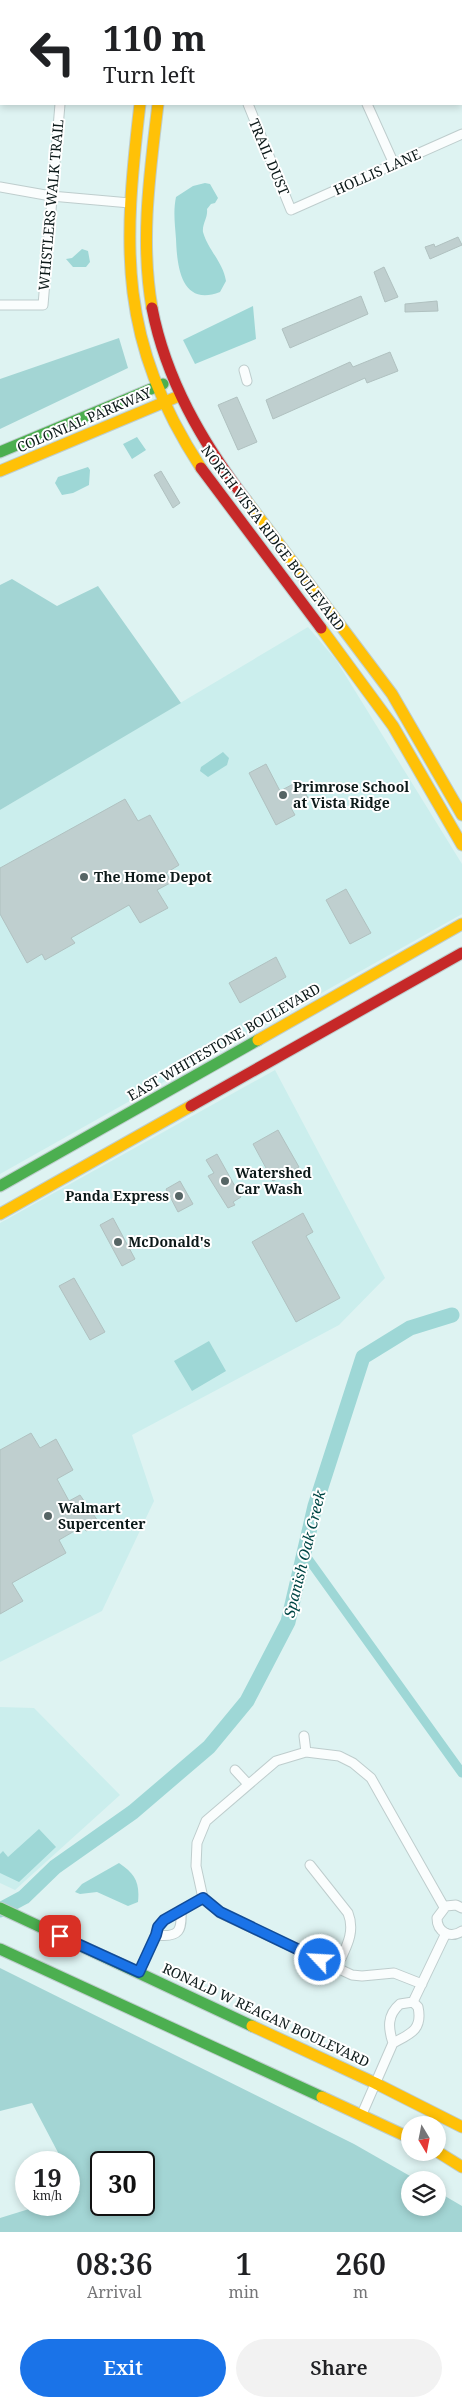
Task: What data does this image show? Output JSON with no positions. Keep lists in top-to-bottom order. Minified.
{"streets":{"main road":["COLONIAL PARKWAY","NORTH VISTA RIDGE BOULEVARD","EAST WHITESTONE BOULEVARD","RONALD W REAGAN BOULEVARD"],"street":["TRAIL DUST","HOLLIS LANE","WHISTLERS WALK TRAIL"]},"crossings":[["TRAIL DUST","HOLLIS LANE"],["COLONIAL PARKWAY","NORTH VISTA RIDGE BOULEVARD"]],"water":["Spanish Oak Creek"],"places":["Primrose School at Vista Ridge","The Home Depot","Watershed Car Wash","Panda Express","McDonald's","Walmart Supercenter"],"north":"bottom","page":{"turn":["110 m","Turn left"],"speed":"19 km/h","limit":"30","eta":["08:36","Arrival","1","min","260","m"],"buttons":["Exit","Share"]}}
